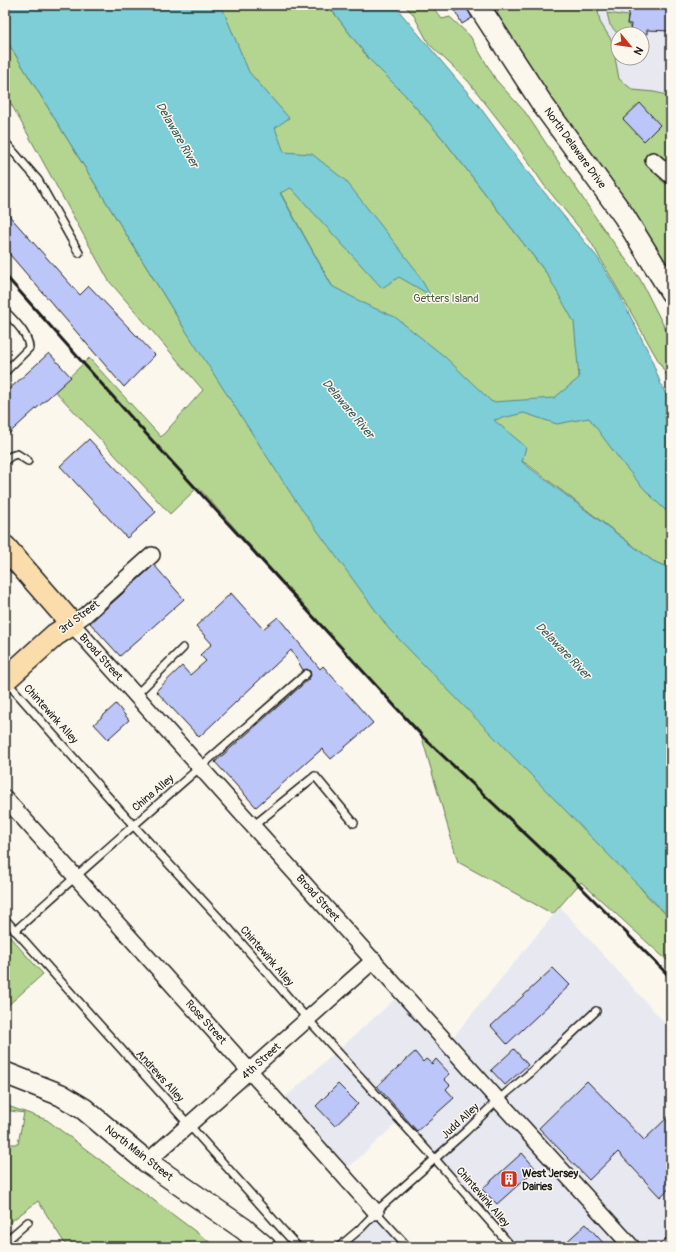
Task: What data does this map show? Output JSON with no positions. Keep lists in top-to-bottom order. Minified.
{"streets":{"main road":["North Delaware Drive","3rd Street","Broad Street","North Main Street"],"street":["Rose Street","4th Street"],"lane":["Chintewink Alley","China Alley","Andrews Alley","Judd Alley"]},"crossings":[["3rd Street","Broad Street"],["3rd Street","Chintewink Alley"],["Broad Street","China Alley"],["Broad Street","4th Street"],["Broad Street","Judd Alley"],["Chintewink Alley","China Alley"],["Chintewink Alley","4th Street"],["Chintewink Alley","Judd Alley"],["China Alley","Rose Street"],["China Alley","Andrews Alley"],["Rose Street","4th Street"],["Rose Street","Judd Alley"],["4th Street","Andrews Alley"],["4th Street","North Main Street"]],"water":["Delaware River"],"parks":["Getters Island"],"places":{"building":["West Jersey Dairies"]},"north":"bottom right"}
